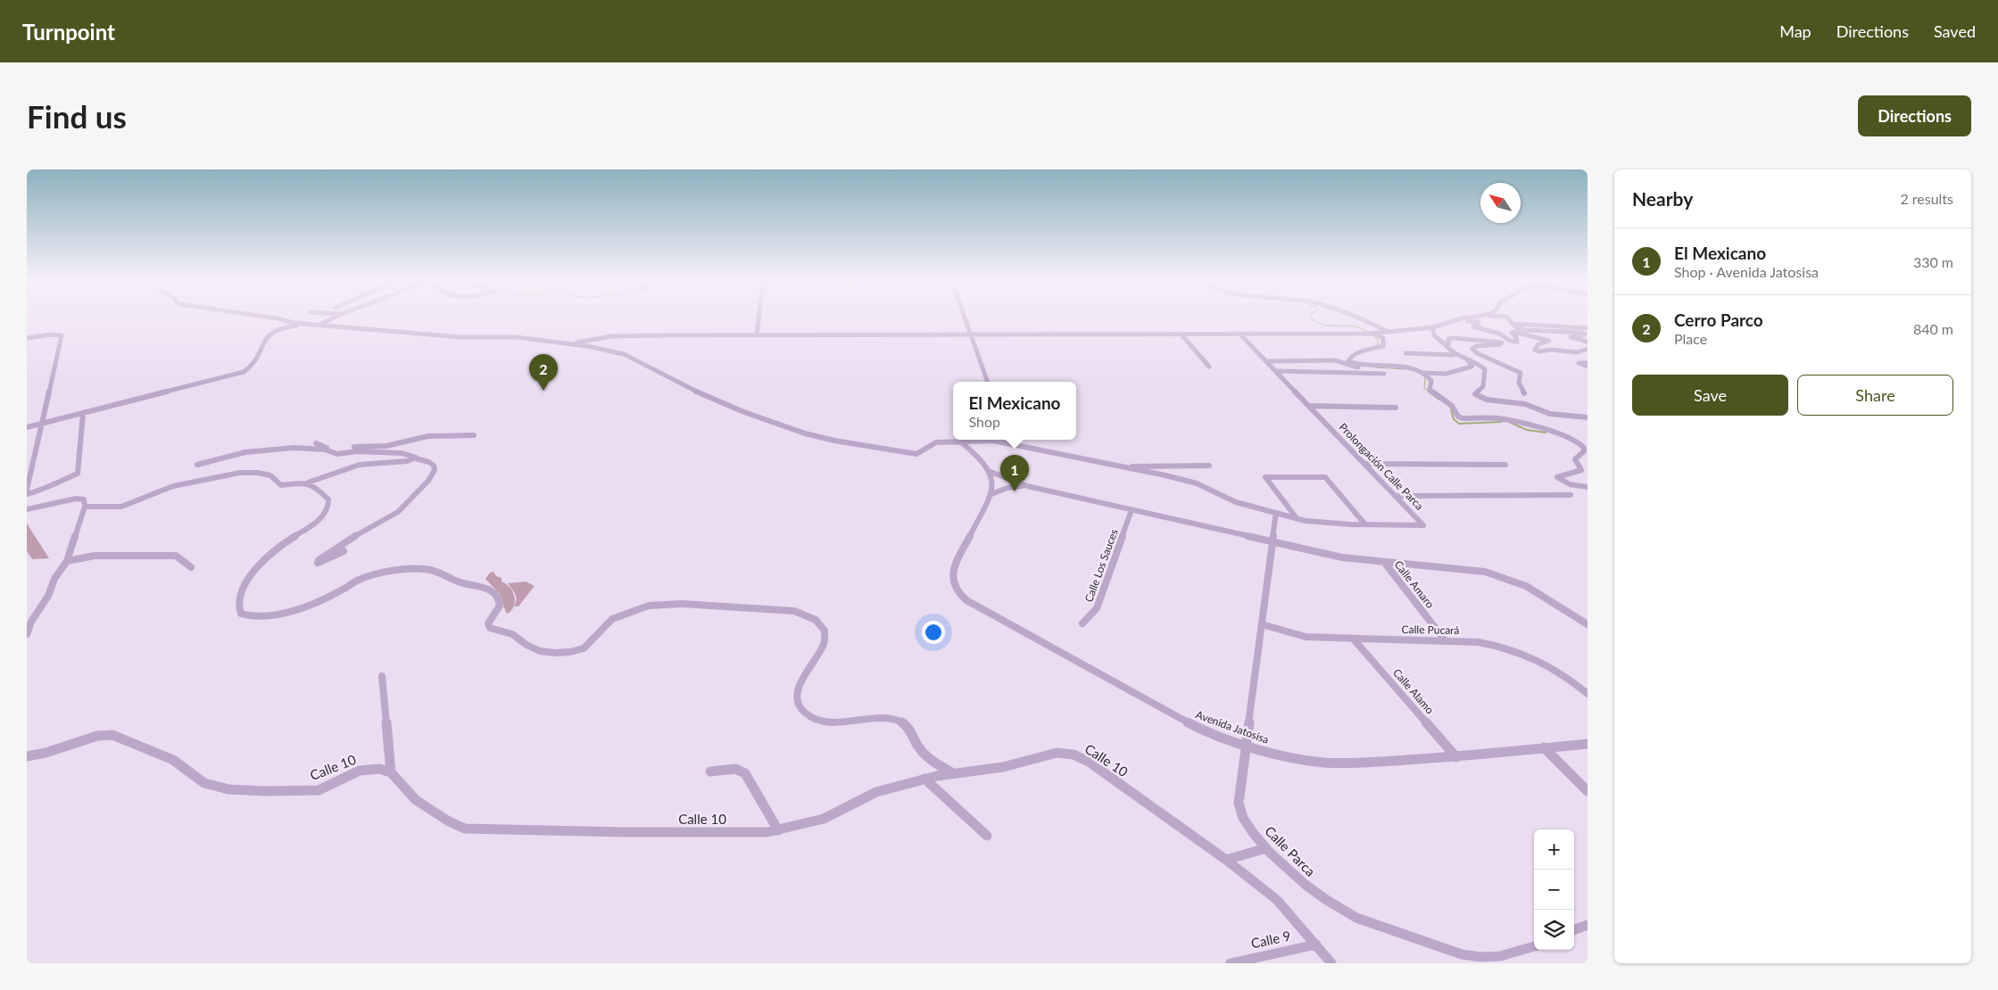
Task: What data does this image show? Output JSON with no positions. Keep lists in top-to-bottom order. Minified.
{"streets":{"street":["Prolongación Calle Parca","Calle Los Sauces","Calle Amaro","Calle Pucará","Calle Alamo","Avenida Jatosisa","Calle 10","Calle Parca","Calle 9"]},"crossings":[["Prolongación Calle Parca","Calle Parca"],["Calle Amaro","Calle Pucará"],["Calle Pucará","Calle Alamo"],["Calle Pucará","Calle Parca"],["Calle Alamo","Avenida Jatosisa"],["Avenida Jatosisa","Calle Parca"],["Calle 10","Calle 9"]],"north":"top left","page":{"header":"Turnpoint","nav":["Map","Directions","Saved"],"buttons":["Directions",["Save","Share"]],"title":"Find us","heading":["Nearby","2 results"],"list":[{"mark":"1","name":"El Mexicano","note":"Shop · Avenida Jatosisa","value":"330 m"},{"mark":"2","name":"Cerro Parco","note":"Place","value":"840 m"}],"pins":["2","1"],"popup":["El Mexicano","Shop"],"map_buttons":["+","−"]}}
